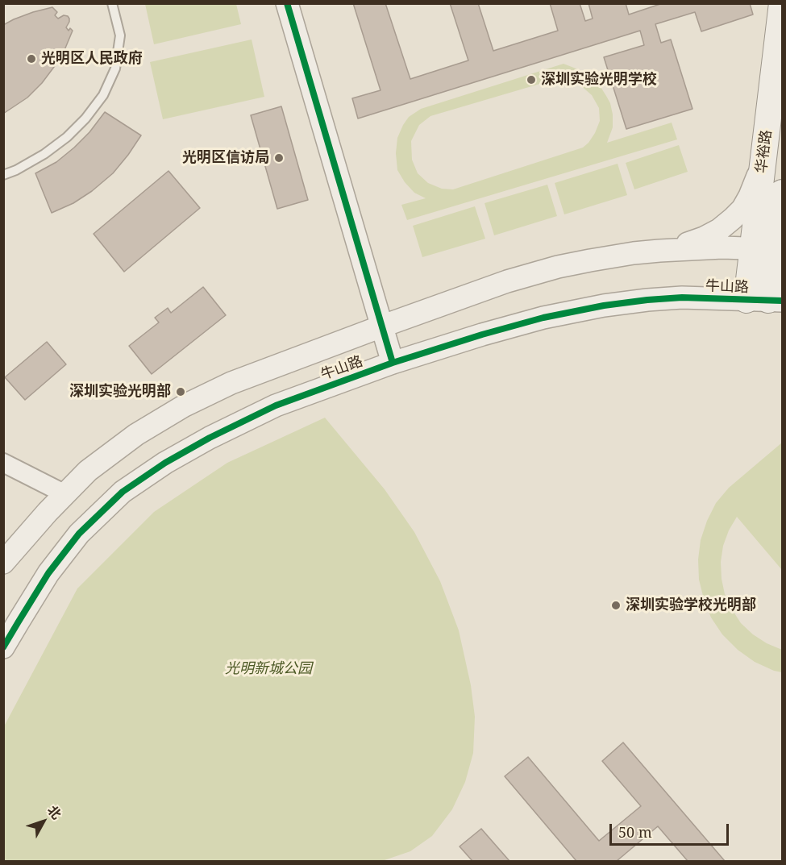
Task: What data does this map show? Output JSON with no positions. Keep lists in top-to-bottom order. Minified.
{"streets":{"main road":["华裕路"],"street":["牛山路"]},"crossings":[["华裕路","牛山路"]],"parks":["光明新城公园"],"places":["光明区人民政府","深圳实验光明学校","光明区信访局","深圳实验光明部","深圳实验学校光明部"],"scale_bar":"50 m","north":"top right"}
